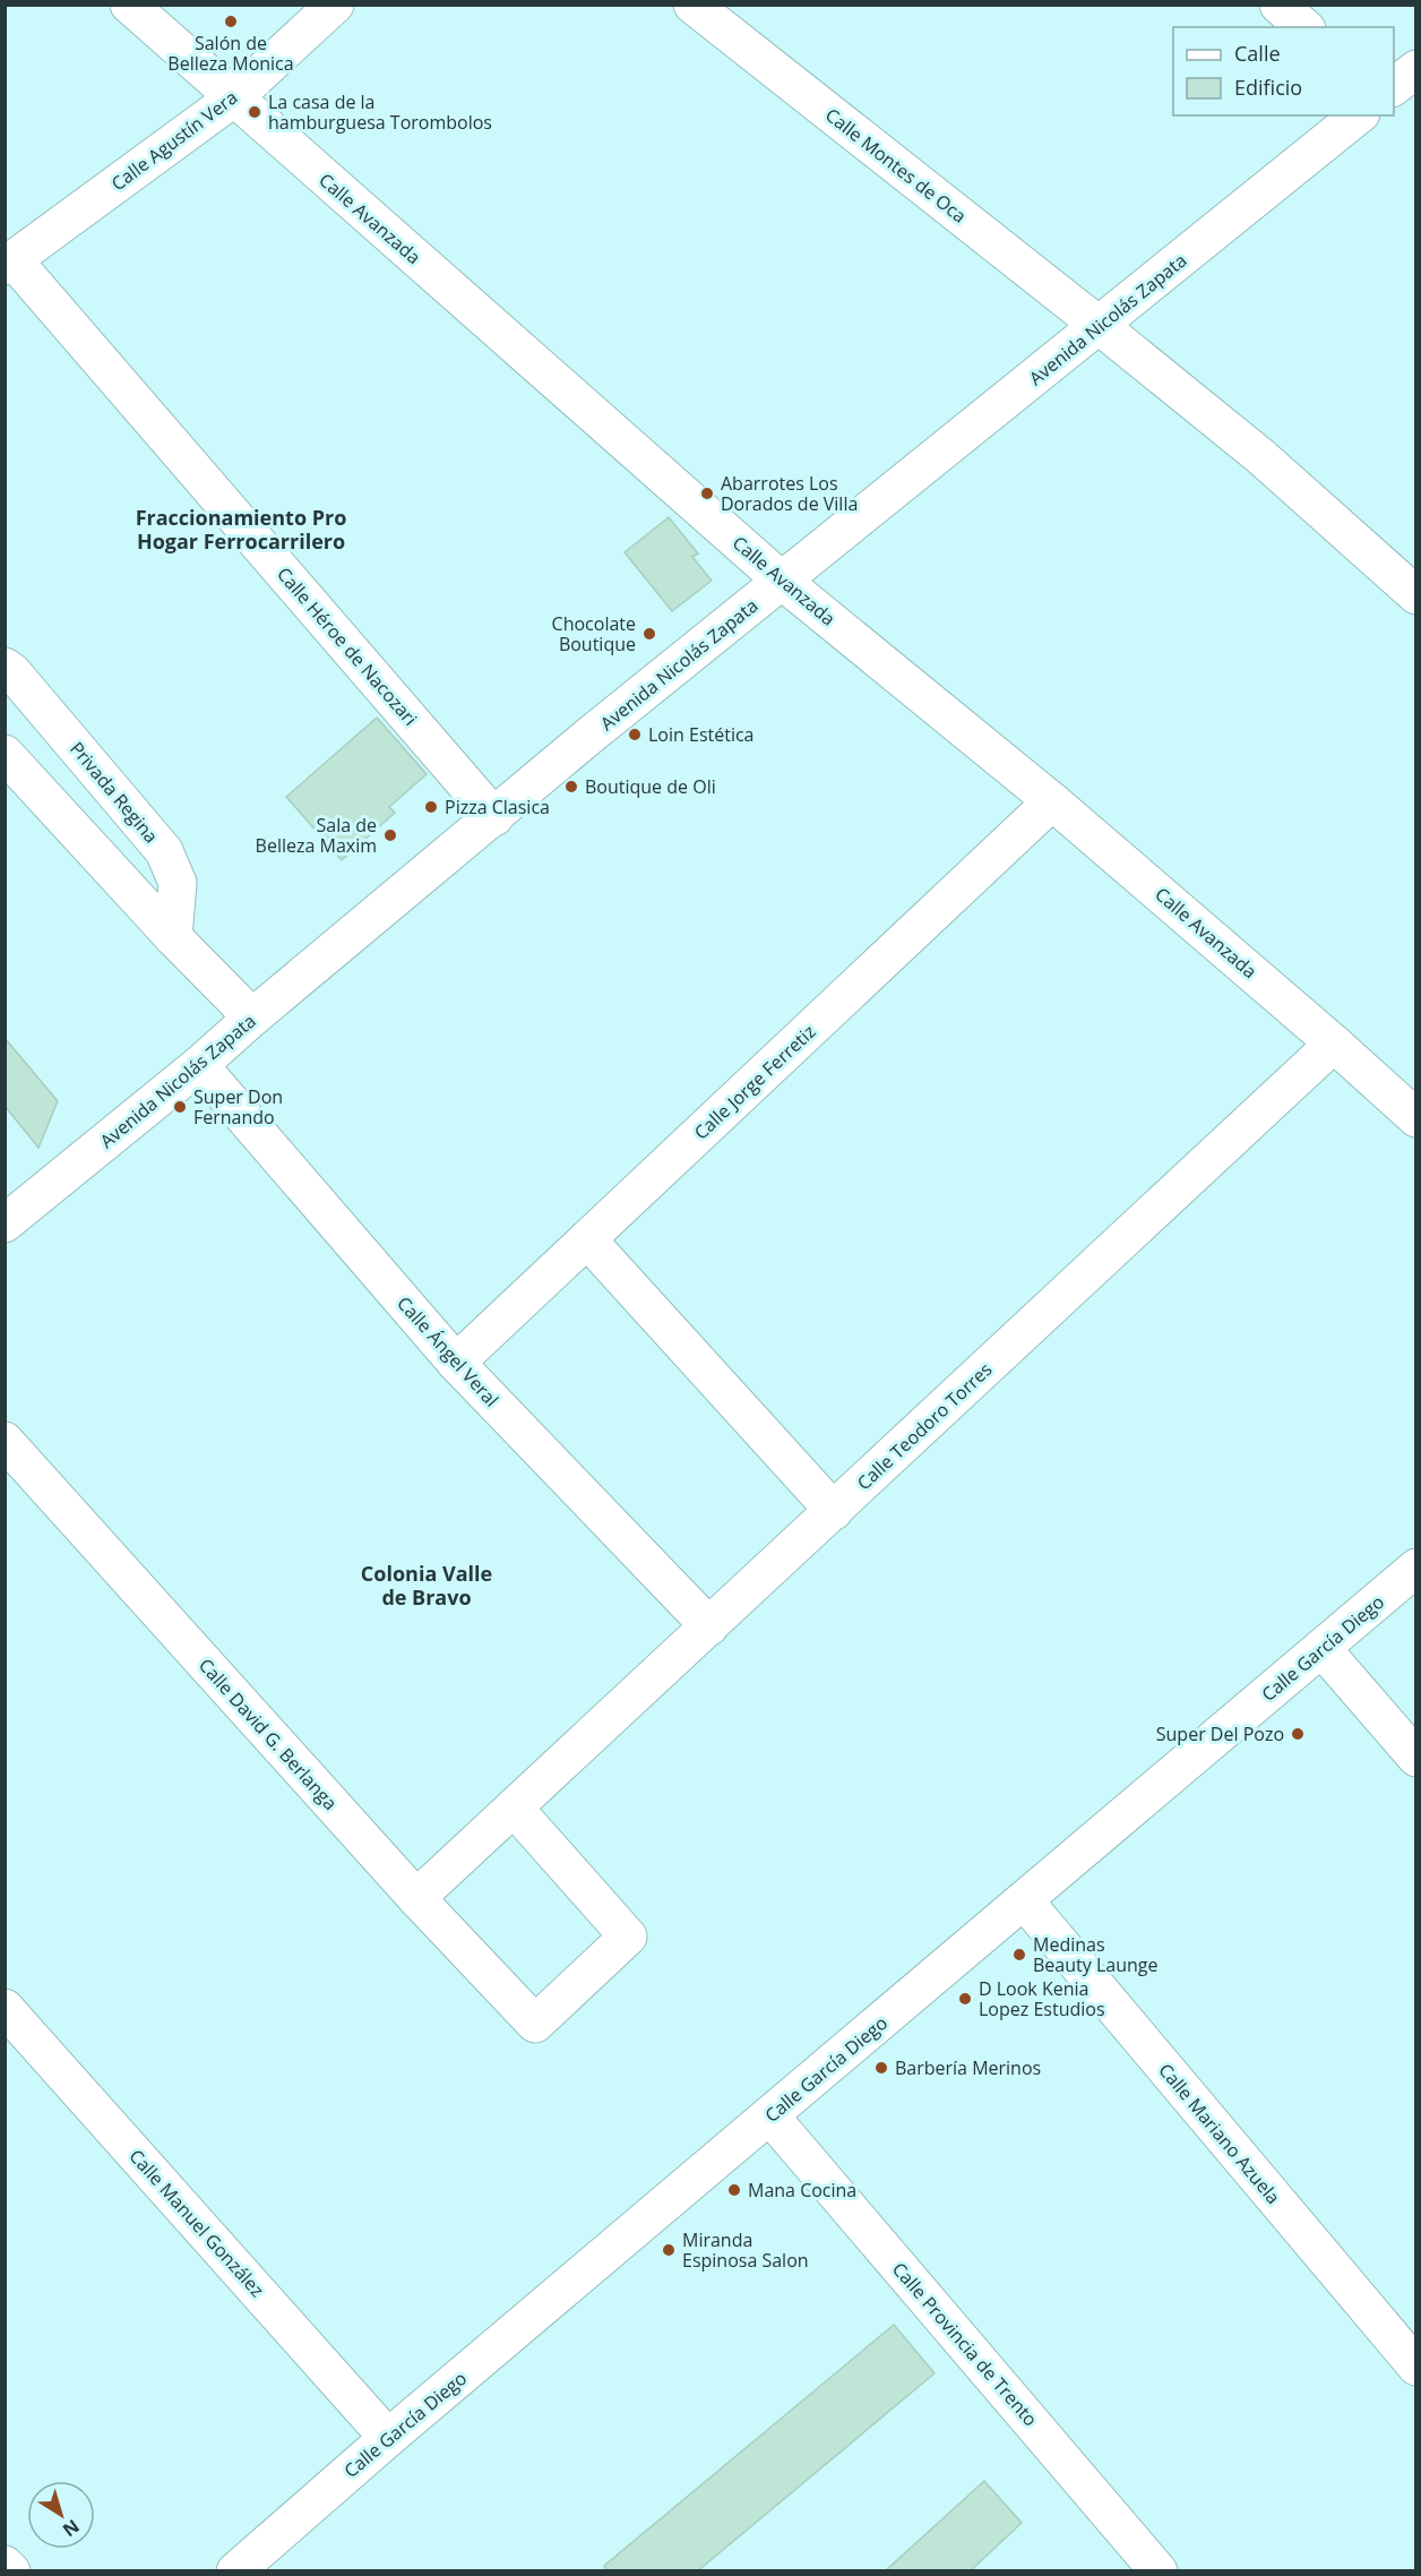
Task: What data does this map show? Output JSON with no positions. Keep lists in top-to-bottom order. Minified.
{"streets":{"street":["Calle Agustín Vera","Calle Montes de Oca","Calle Avanzada","Avenida Nicolás Zapata","Calle Héroe de Nacozari","Privada Regina","Calle Jorge Ferretiz","Calle Ángel Veral","Calle Teodoro Torres","Calle García Diego","Calle David G. Berlanga","Calle Mariano Azuela","Calle Manuel González","Calle Provincia de Trento"]},"crossings":[["Calle Agustín Vera","Calle Avanzada"],["Calle Agustín Vera","Calle Héroe de Nacozari"],["Calle Montes de Oca","Avenida Nicolás Zapata"],["Calle Avanzada","Avenida Nicolás Zapata"],["Calle Avanzada","Calle Jorge Ferretiz"],["Calle Avanzada","Calle Teodoro Torres"],["Avenida Nicolás Zapata","Calle Héroe de Nacozari"],["Avenida Nicolás Zapata","Calle Ángel Veral"],["Calle Jorge Ferretiz","Calle Ángel Veral"],["Calle Ángel Veral","Calle Teodoro Torres"],["Calle Teodoro Torres","Calle David G. Berlanga"],["Calle García Diego","Calle Mariano Azuela"],["Calle García Diego","Calle Manuel González"],["Calle García Diego","Calle Provincia de Trento"]],"districts":["Fraccionamiento Pro Hogar Ferrocarrilero","Colonia Valle de Bravo"],"places":["Salón de Belleza Monica","La casa de la hamburguesa Torombolos","Abarrotes Los Dorados de Villa","Chocolate Boutique","Loin Estética","Boutique de Oli","Pizza Clasica","Sala de Belleza Maxim","Super Don Fernando","Super Del Pozo","Medinas Beauty Launge","D Look Kenia Lopez Estudios","Barbería Merinos","Mana Cocina","Miranda Espinosa Salon"],"legend":["Calle","Edificio"],"north":"bottom right"}
